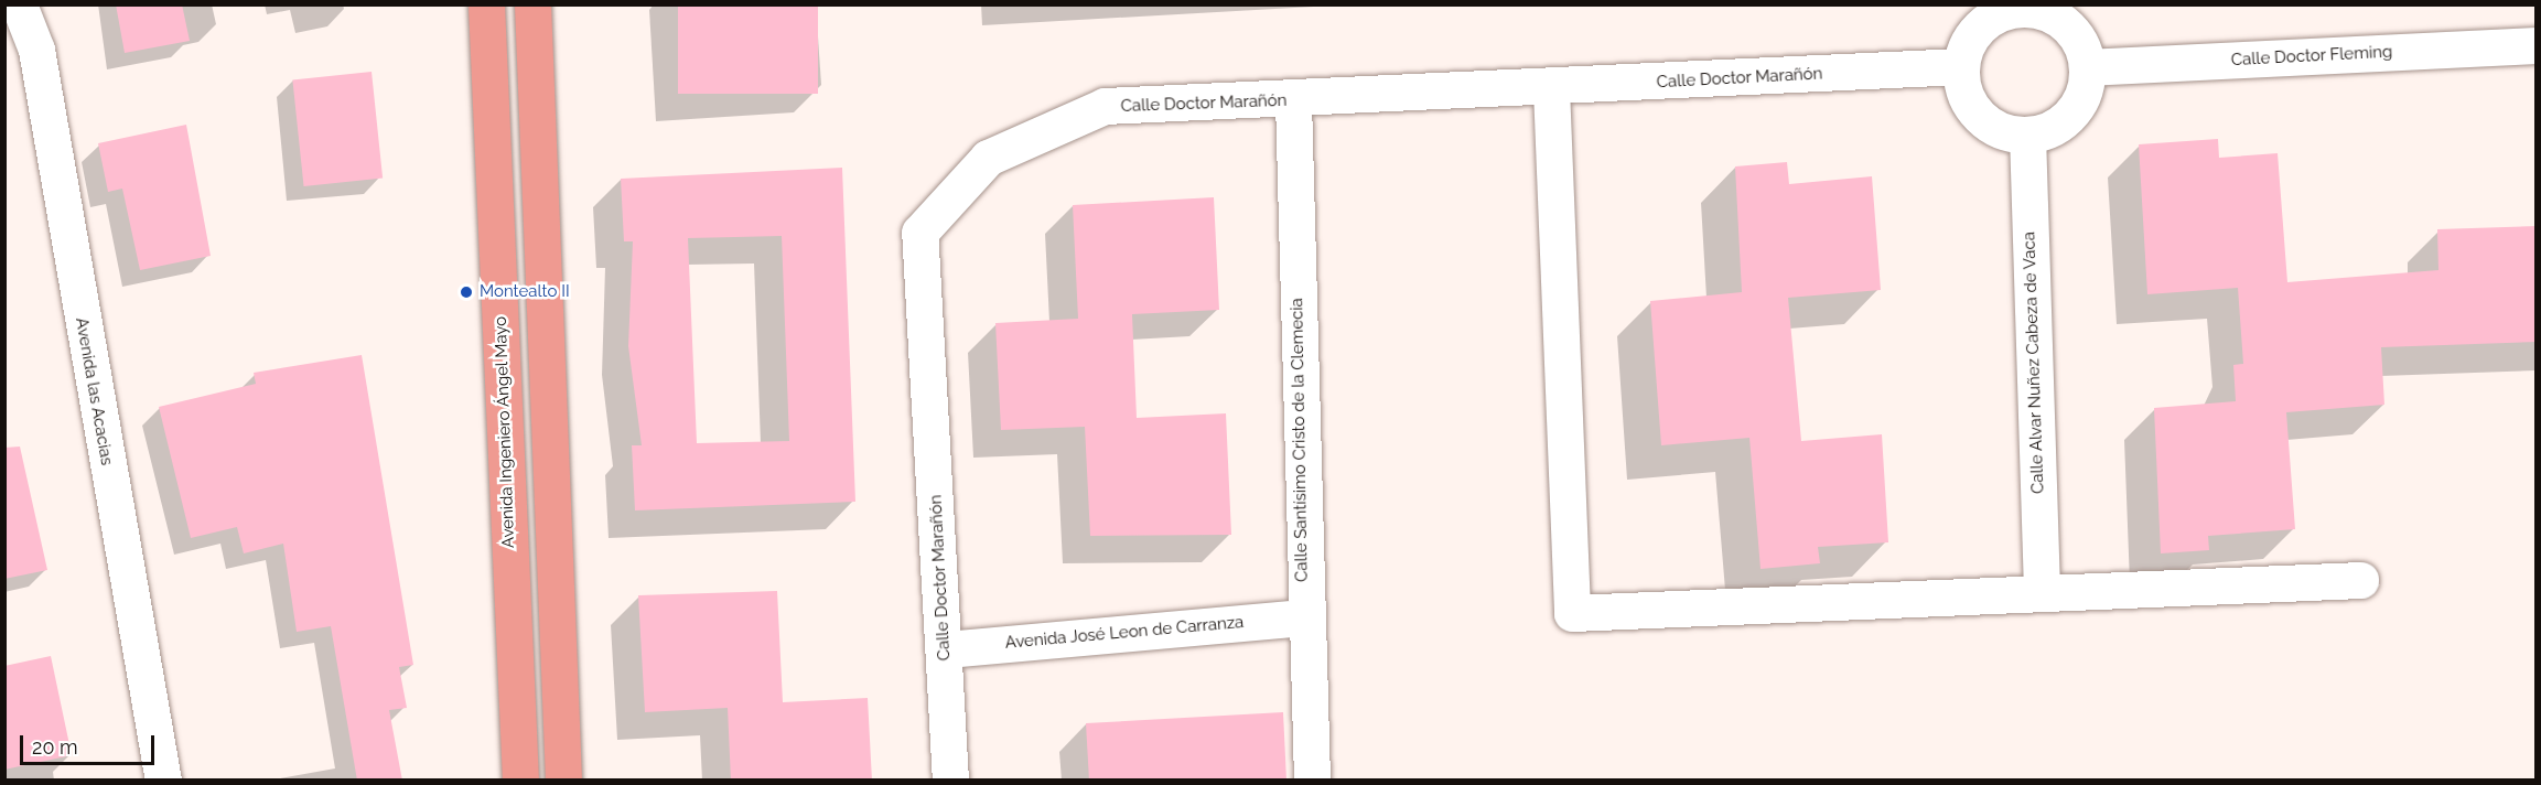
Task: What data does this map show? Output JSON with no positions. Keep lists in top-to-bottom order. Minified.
{"streets":{"main road":["Avenida Ingeniero Ángel Mayo"],"street":["Calle Doctor Fleming","Calle Doctor Marañón","Calle Alvar Nuñez Cabeza de Vaca","Avenida las Acacias","Calle Santísimo Cristo de la Clemecia","Avenida José Leon de Carranza"]},"crossings":[["Calle Doctor Fleming","Calle Doctor Marañón"],["Calle Doctor Fleming","Calle Alvar Nuñez Cabeza de Vaca"],["Calle Doctor Marañón","Calle Alvar Nuñez Cabeza de Vaca"],["Calle Doctor Marañón","Calle Santísimo Cristo de la Clemecia"],["Calle Doctor Marañón","Avenida José Leon de Carranza"],["Calle Santísimo Cristo de la Clemecia","Avenida José Leon de Carranza"]],"places":["Montealto II"],"scale_bar":"20 m"}
